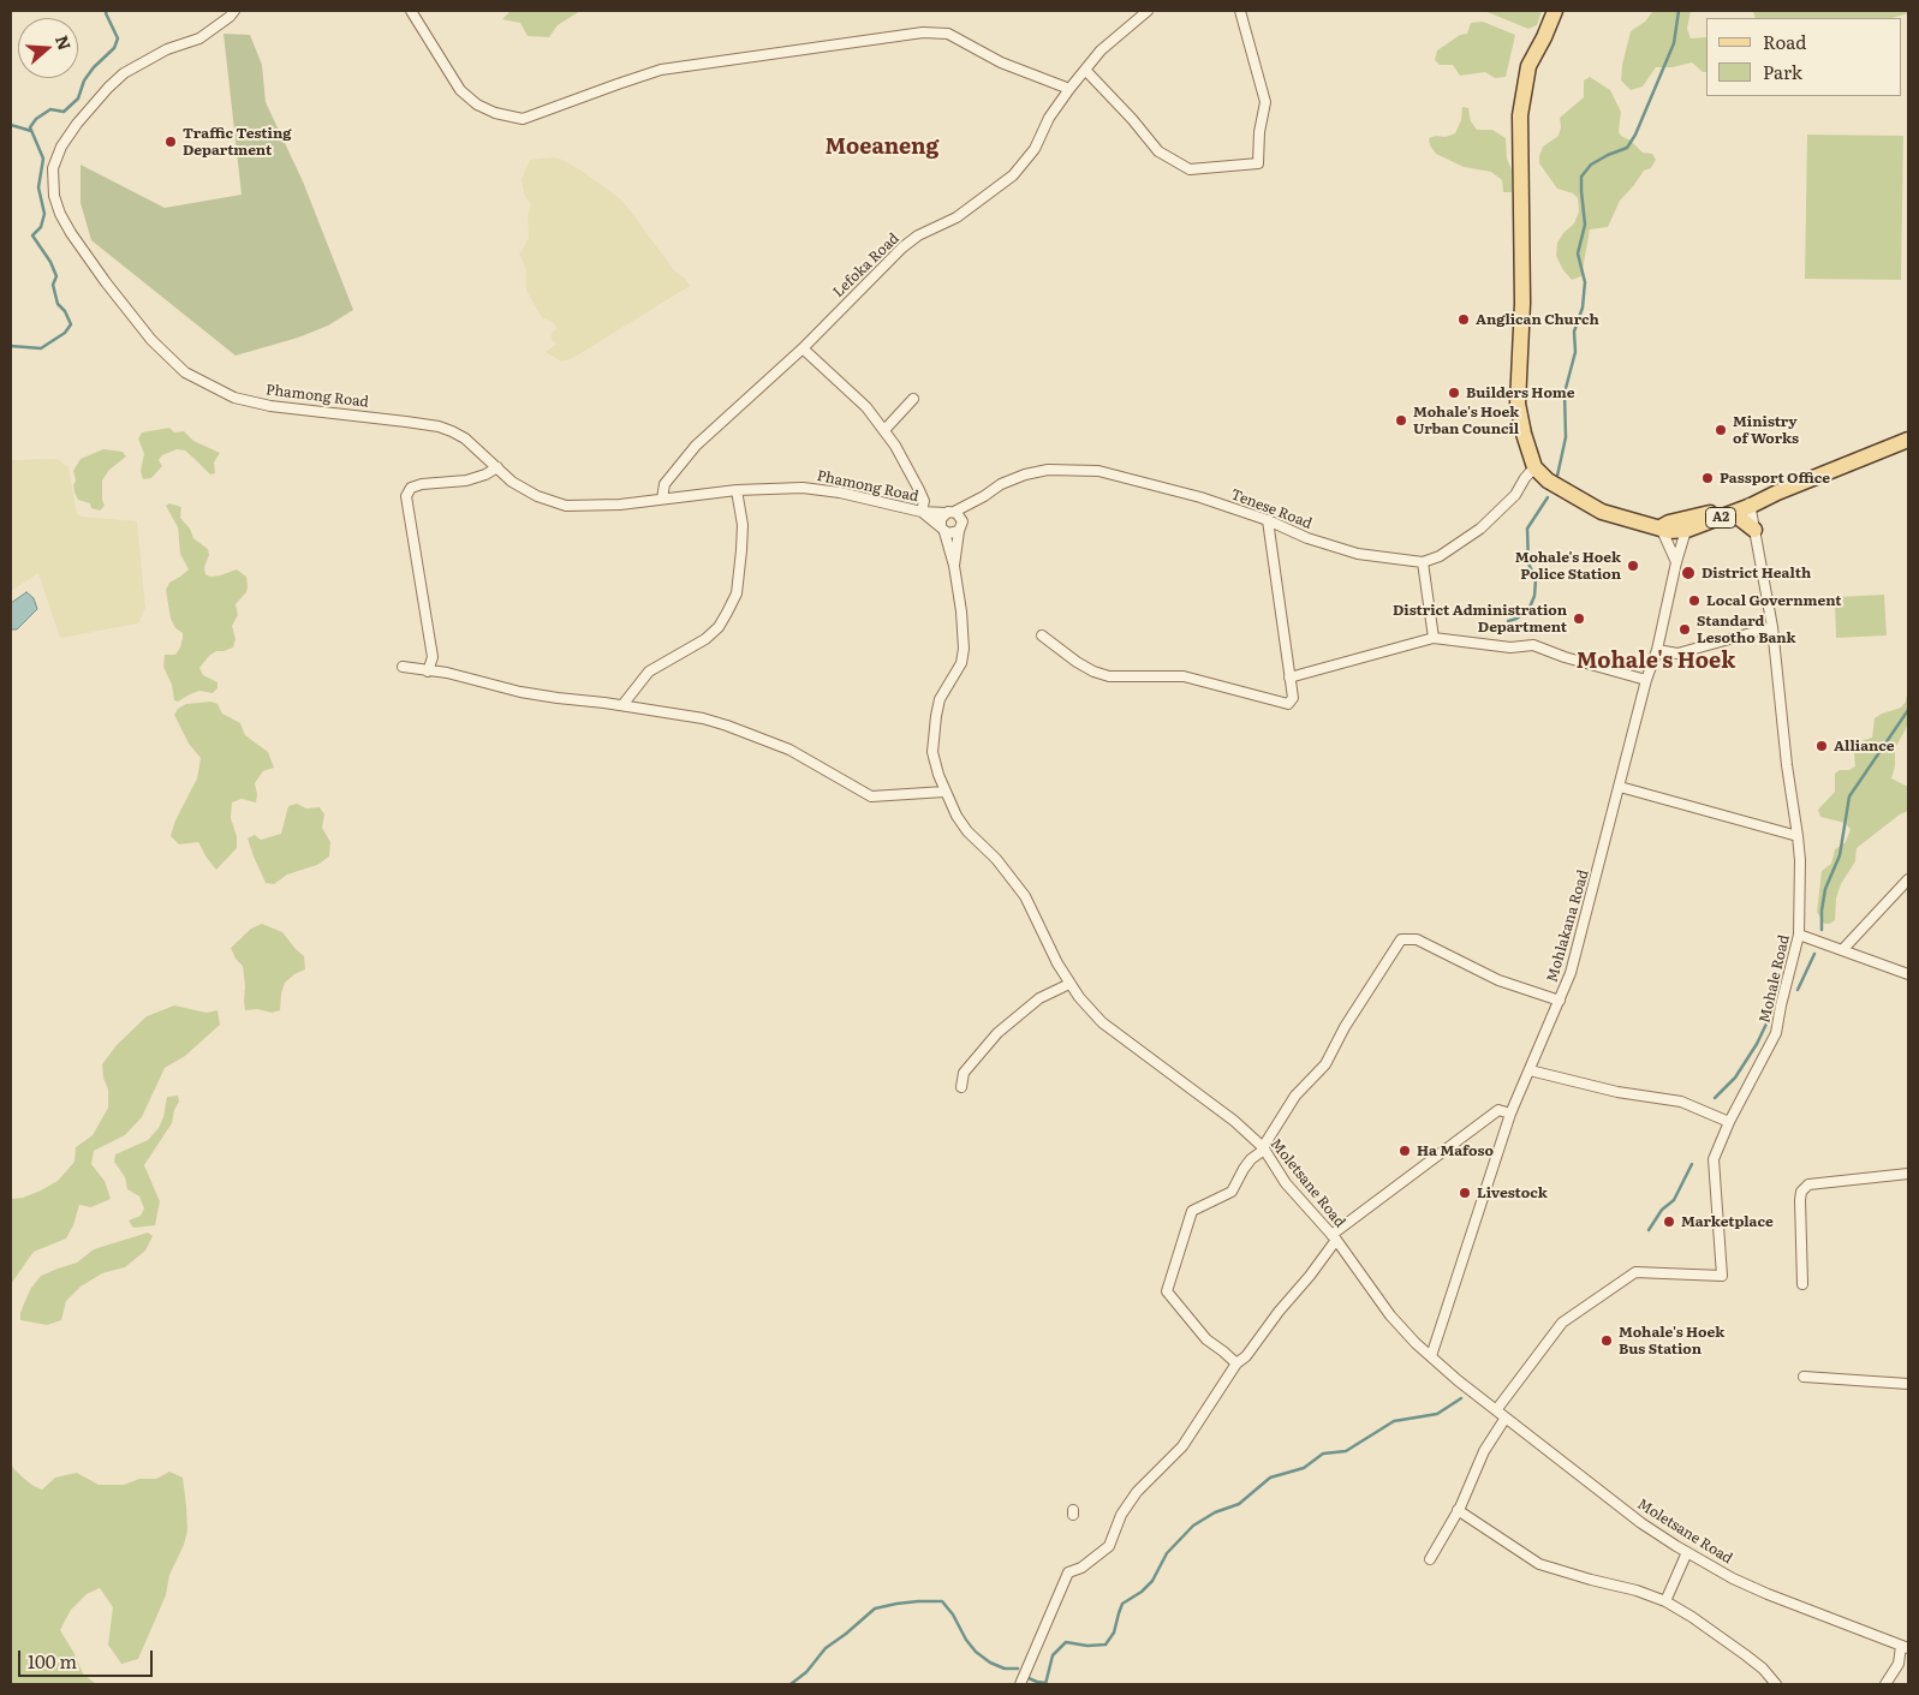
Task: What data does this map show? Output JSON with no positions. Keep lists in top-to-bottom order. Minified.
{"streets":{"main road":["A2"],"street":["Lefoka Road","Phamong Road","Tenese Road","Mohlakana Road","Mohale Road","Moletsane Road"]},"crossings":[["Lefoka Road","Phamong Road"],["Phamong Road","Tenese Road"],["Phamong Road","Moletsane Road"],["Tenese Road","Moletsane Road"],["A2","Mohlakana Road"],["A2","Mohale Road"],["Mohlakana Road","Moletsane Road"],["Mohale Road","Moletsane Road"]],"districts":["Moeaneng","Mohale's Hoek"],"places":["Traffic Testing Department","Anglican Church","Builders Home","Mohale's Hoek Urban Council","Ministry of Works","Passport Office","Mohale's Hoek Police Station","District Health","Local Government","District Administration Department","Standard Lesotho Bank","Alliance","Ha Mafoso","Livestock","Marketplace","Mohale's Hoek Bus Station"],"legend":["Road","Park"],"scale_bar":"100 m","north":"right"}
